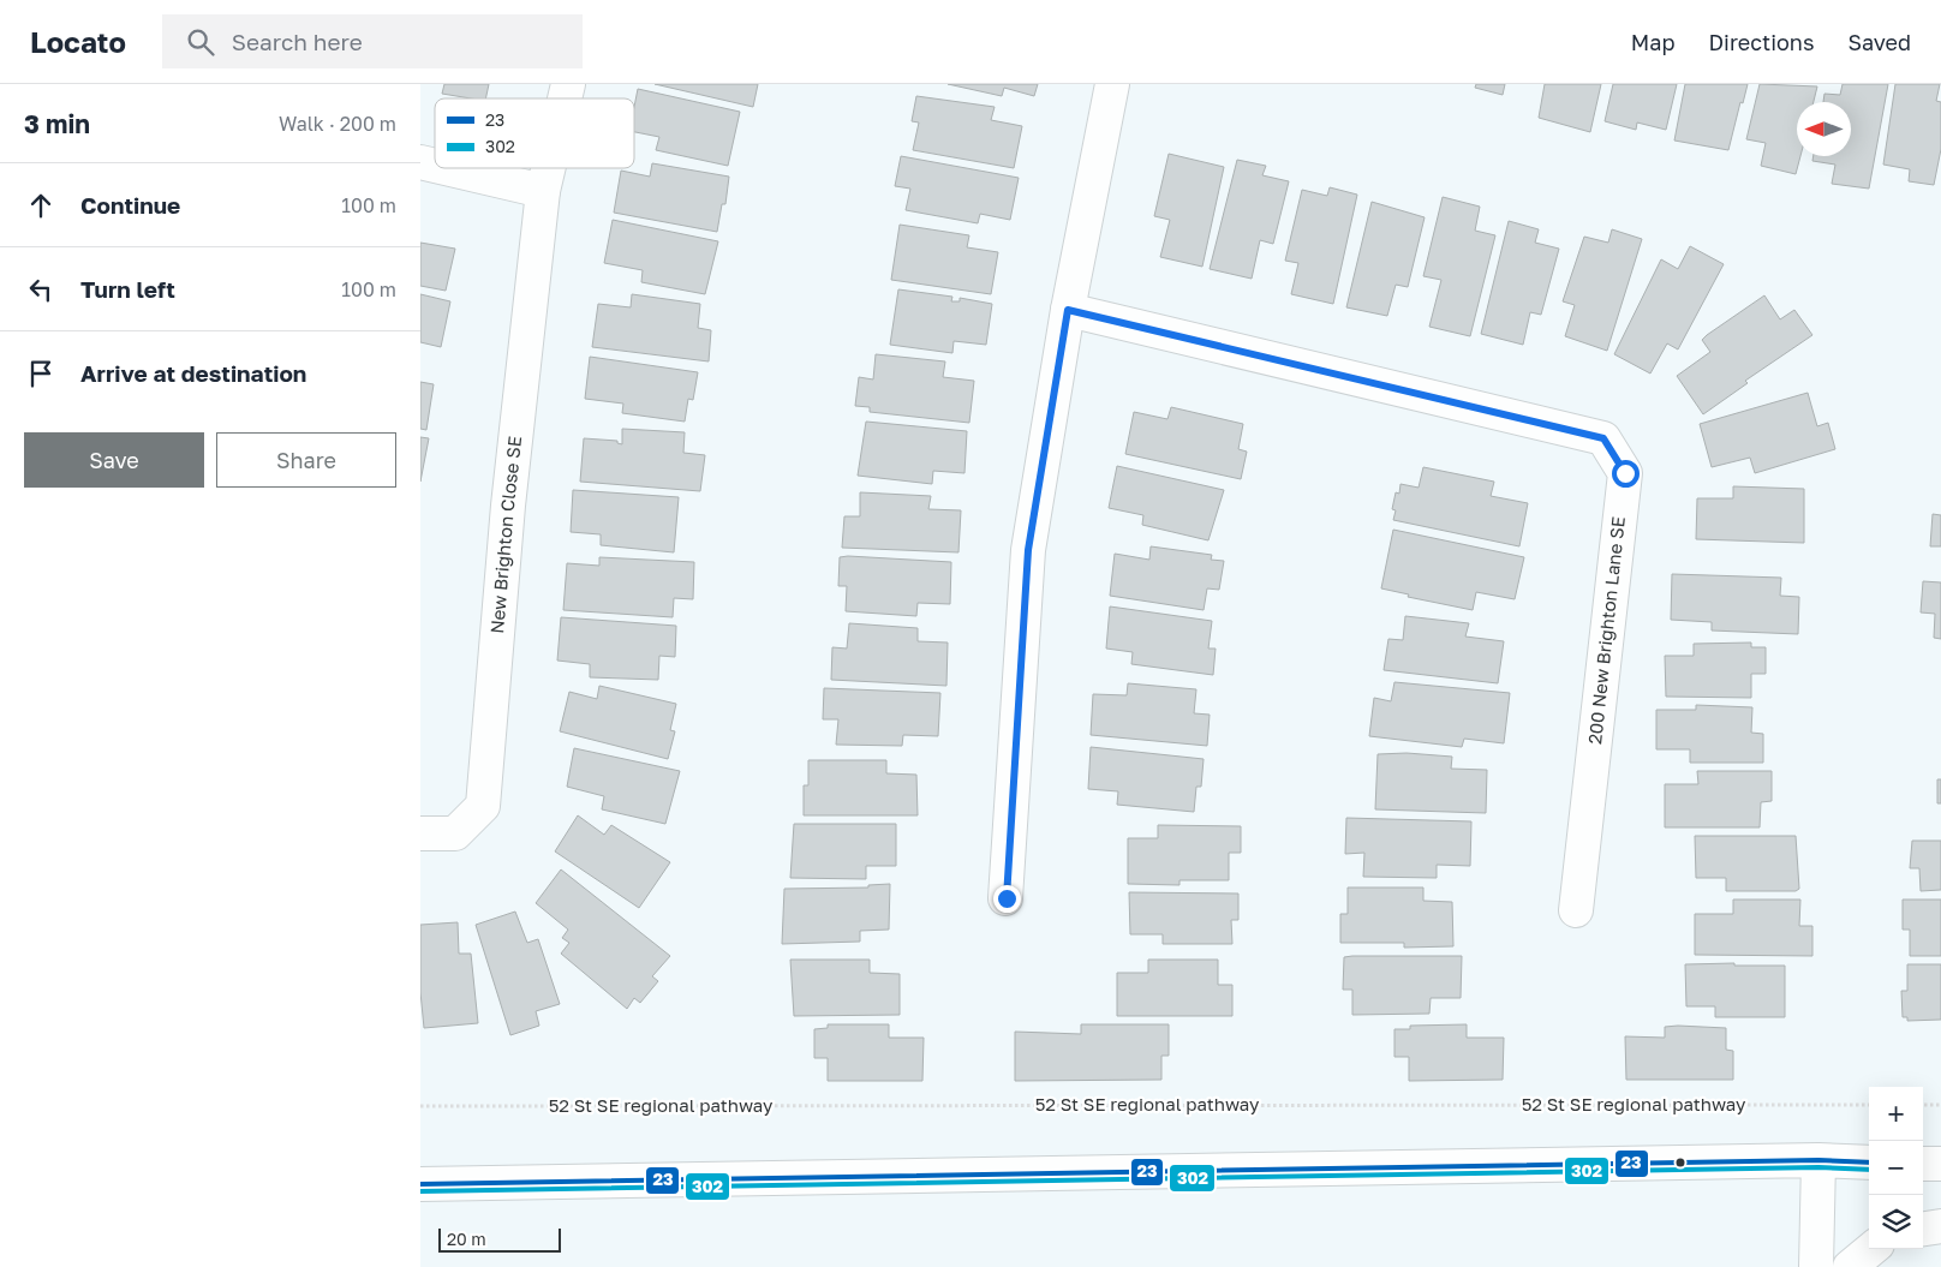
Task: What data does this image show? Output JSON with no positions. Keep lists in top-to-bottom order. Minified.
{"streets":{"street":["New Brighton Close SE","200 New Brighton Lane SE"],"path":["52 St SE regional pathway"]},"lines":["transit line 23","transit line 302"],"legend":["23","302"],"scale_bar":"20 m","north":"left","page":{"header":"Locato","search":"Search here","nav":["Map","Directions","Saved"],"heading":["3 min","Walk · 200 m"],"list":[["Continue","100 m"],["Turn left","100 m"],"Arrive at destination"],"buttons":["Save","Share"],"map_buttons":["+","−"],"scale":"20 m"}}
